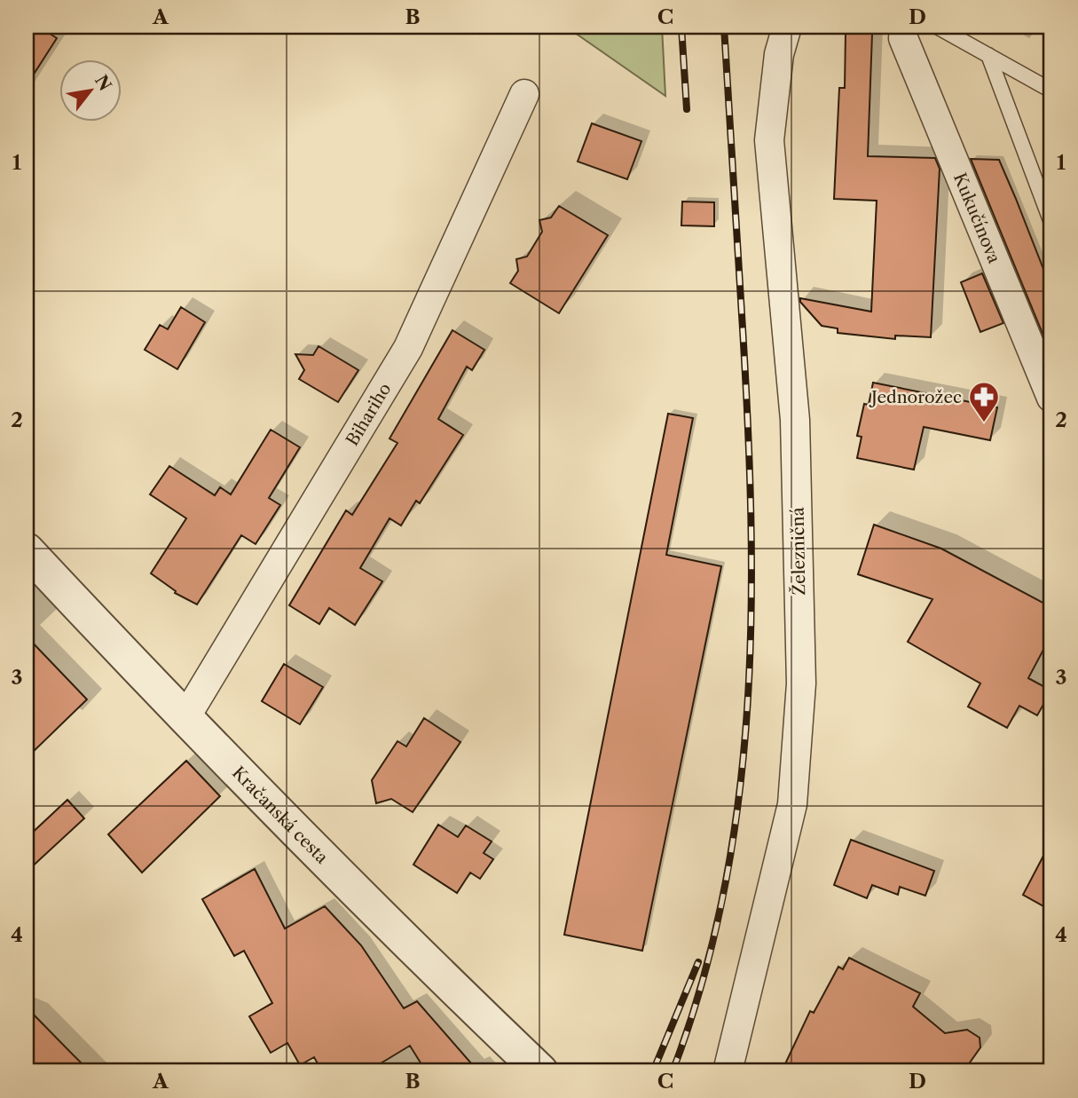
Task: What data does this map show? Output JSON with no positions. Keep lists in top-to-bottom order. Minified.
{"streets":{"street":["Kukučínova","Bihariho","Železničná","Kračanská cesta"]},"crossings":[["Bihariho","Kračanská cesta"]],"places":{"pharmacy":["Jednorožec"]},"north":"top right","grid":{"columns":["A","B","C","D"],"rows":["1","2","3","4"]}}
